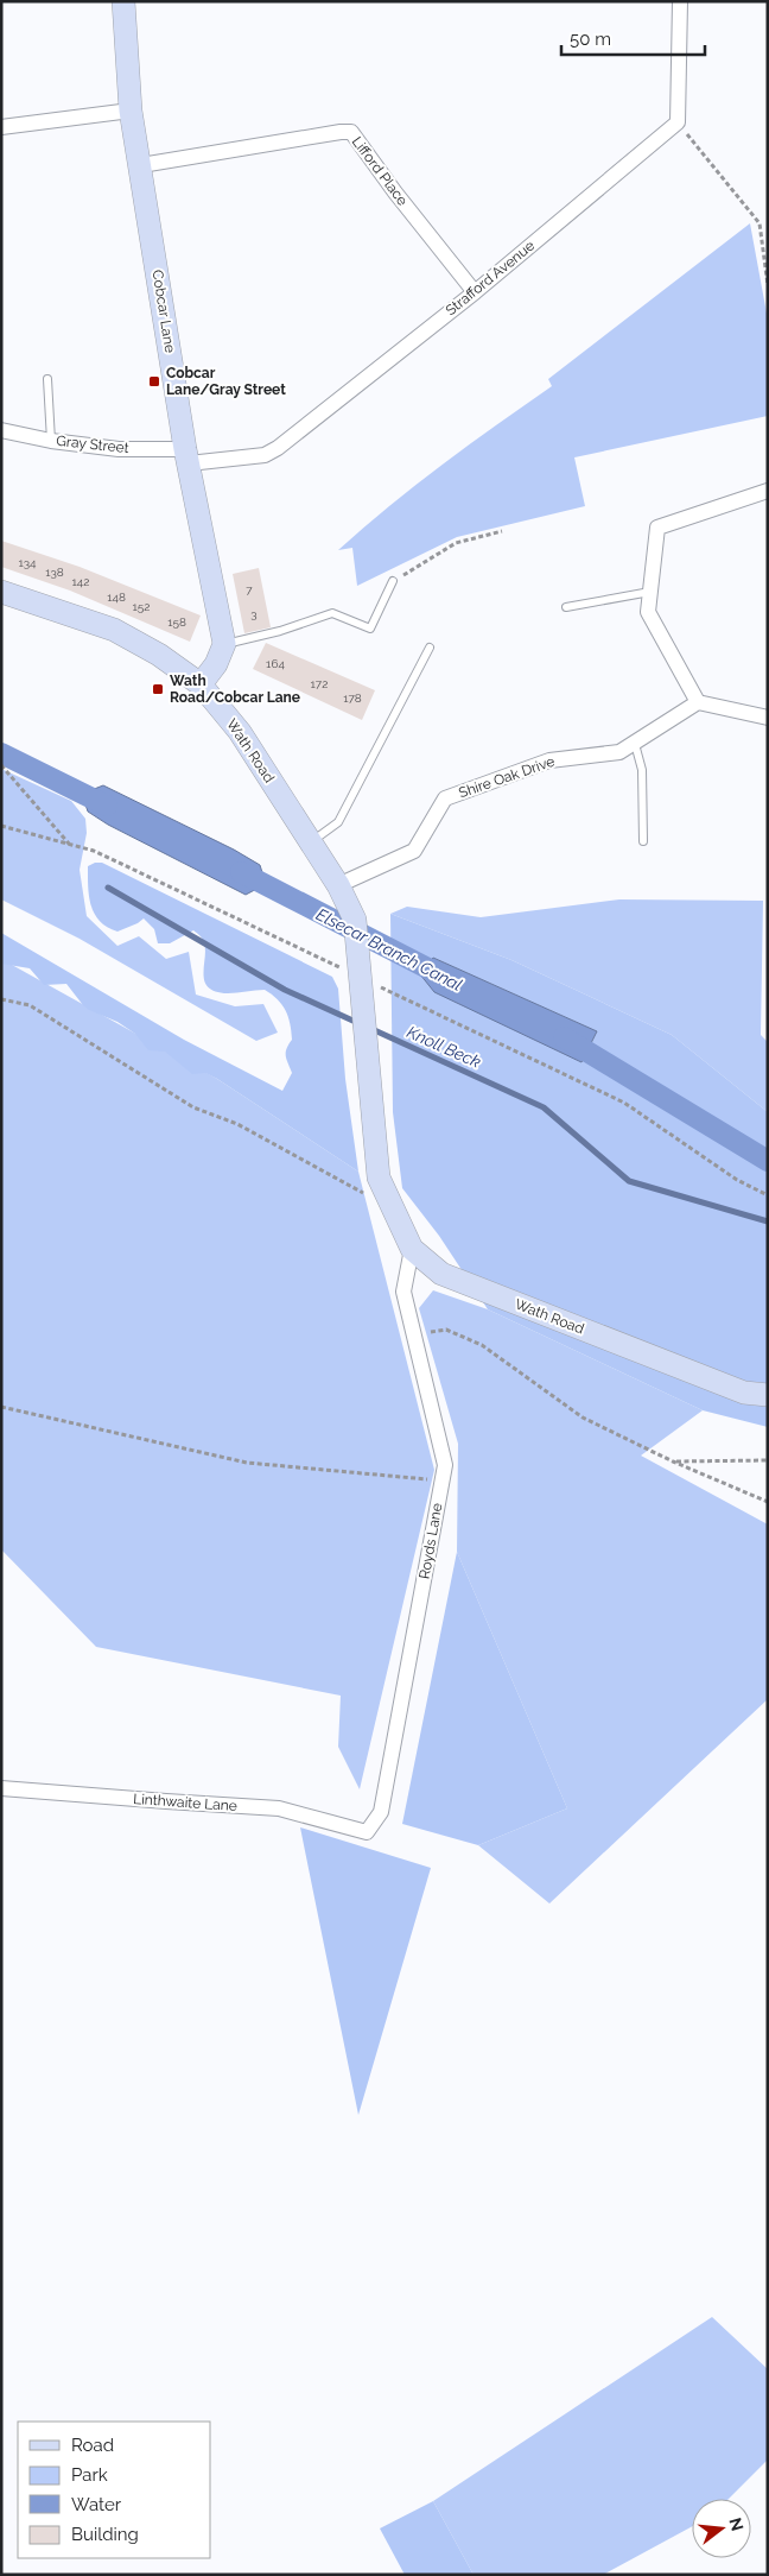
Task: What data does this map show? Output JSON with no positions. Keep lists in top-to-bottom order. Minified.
{"streets":{"main road":["Cobcar Lane","Wath Road"],"street":["Lifford Place","Strafford Avenue","Gray Street","Shire Oak Drive","Royds Lane","Linthwaite Lane"]},"crossings":[["Lifford Place","Strafford Avenue"],["Lifford Place","Cobcar Lane"],["Strafford Avenue","Cobcar Lane"],["Strafford Avenue","Gray Street"],["Cobcar Lane","Gray Street"],["Wath Road","Shire Oak Drive"],["Wath Road","Royds Lane"],["Royds Lane","Linthwaite Lane"]],"water":["Elsecar Branch Canal","Knoll Beck"],"places":{"transit":["Cobcar Lane/Gray Street","Wath Road/Cobcar Lane"]},"house_numbers":["134","138","142","7","148","152","3","158","164","172","178"],"legend":["Road","Park","Water","Building"],"scale_bar":"50 m","north":"right"}
